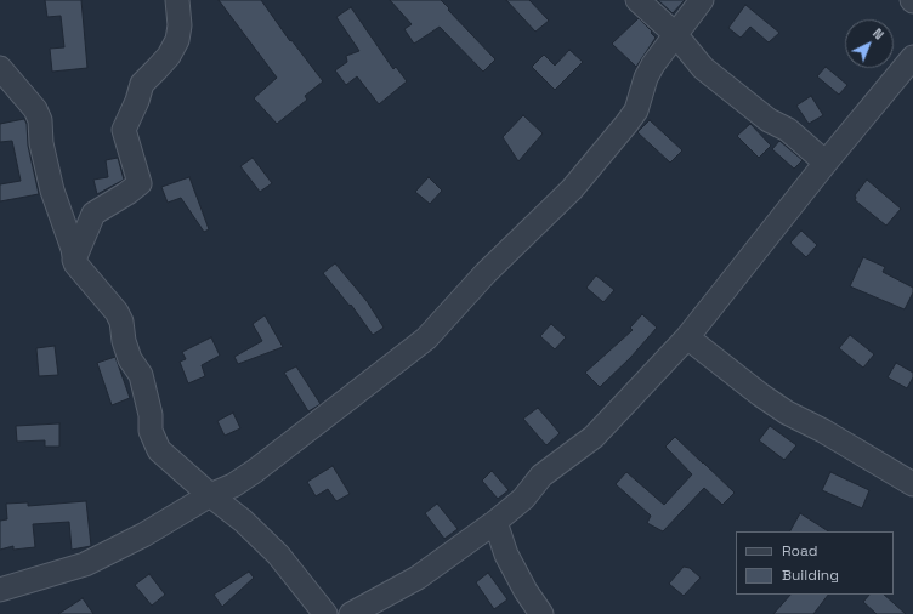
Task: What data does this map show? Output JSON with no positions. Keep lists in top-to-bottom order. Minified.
{"legend":["Road","Building"],"north":"top right"}
